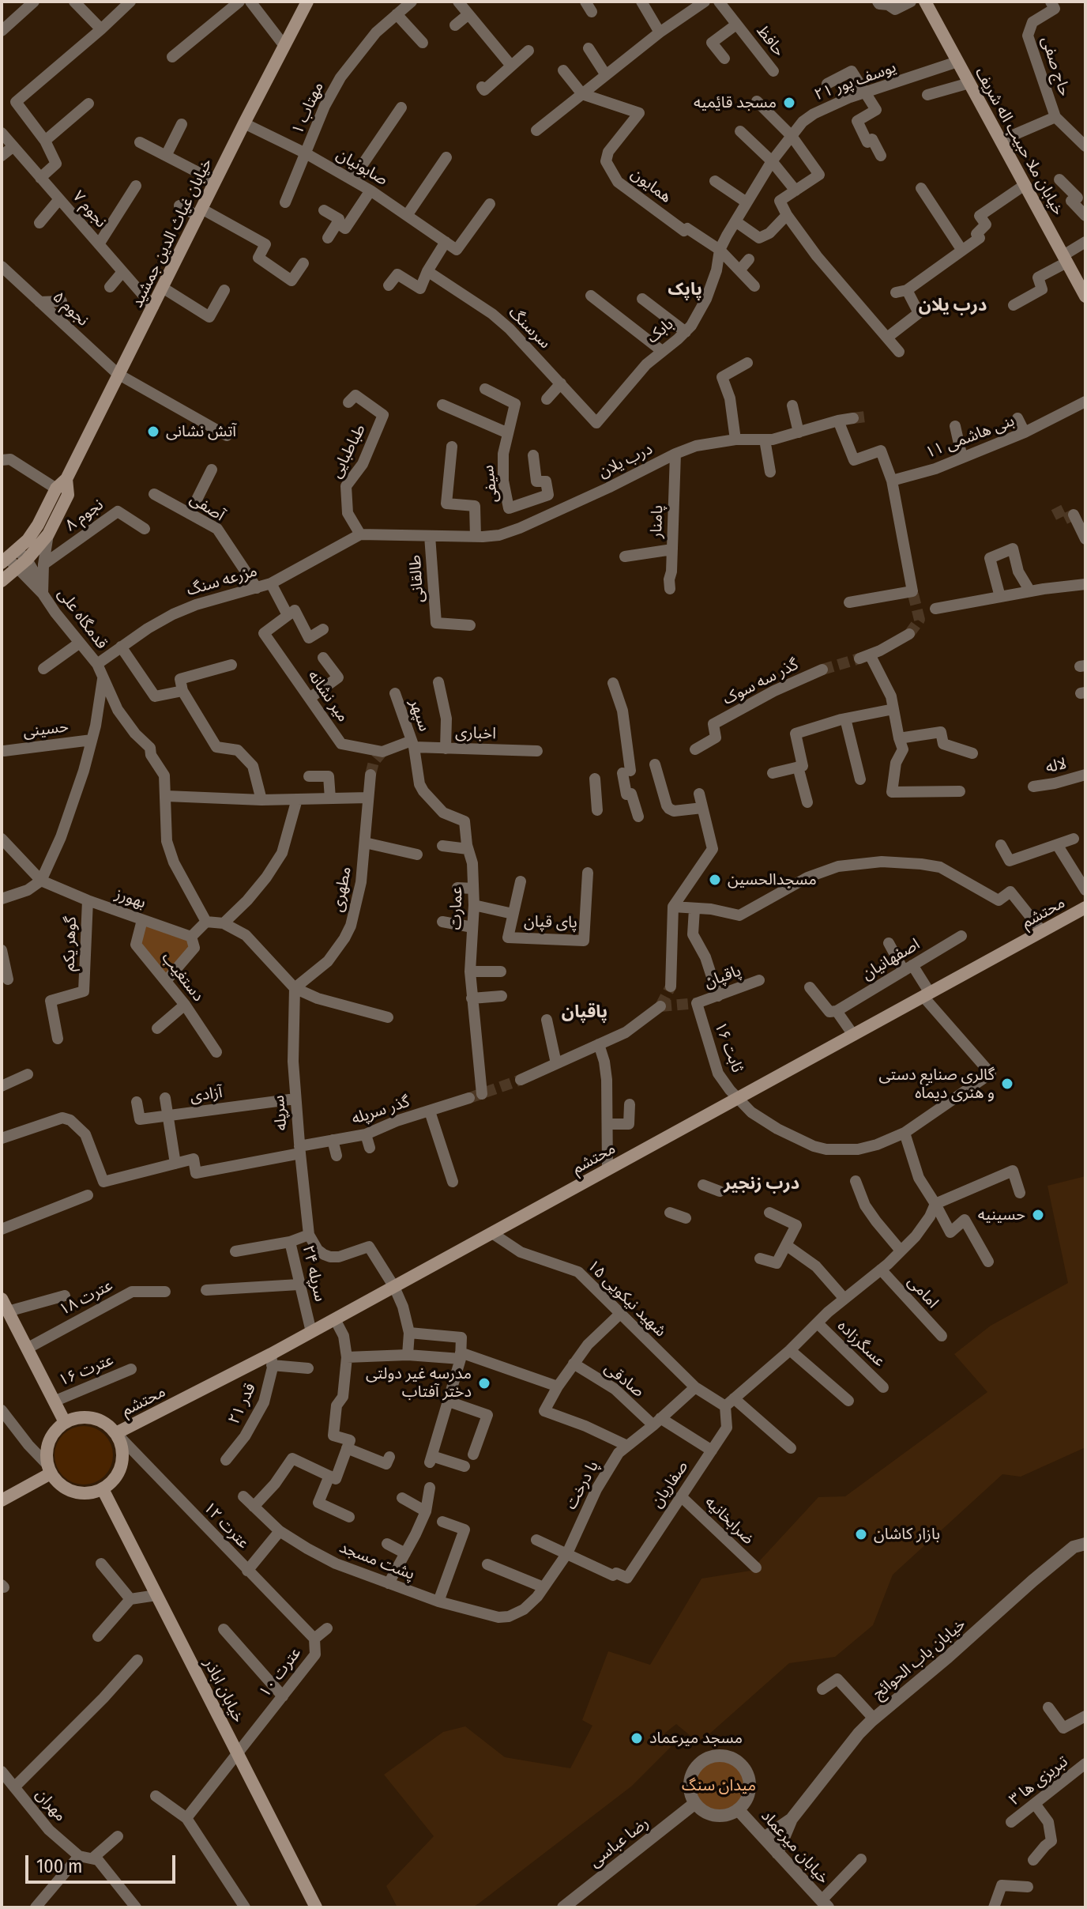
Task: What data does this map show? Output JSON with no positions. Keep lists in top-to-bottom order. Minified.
{"streets":{"main road":["خیابان ملا حبیب اله شریف","خیابان غیاث الدین جمشید","محتشم","خیابان اباذر"],"street":["حافظ","حاج صفی","یوسف پور ۲۱","مهتاب ۱","صابونیان","همایون","نجوم ۷","نجوم ۵","سرسنگ","بابک","بنی هاشمی ۱۱","طباطبایی","درب یلان","سیفی","آصفی","نجوم ۸","پامنار","طالقانی","مزرعه سنگ","قدمگاه علی","گذر سه سوک","میر نشانه","سپهر","حسینی","اخباری","لاله","مطهری","بهورز","عمارت","پای قپان","گوهر یکم","اصفهانیان","دستغیب","پاقپان","ثابت ۱۶","آزادی","گذر سرپله","سرپله","سرپله ۲۴","امامی","عترت ۱۸","شهید نیکویی ۱۵","عسگرزاده","عترت ۱۶","صادقی","قدر ۲۱","صفاریان","پا درخت","ضرابخانیه","عترت ۱۲","پشت مسجد","خیابان باب الحوائج","عترت ۱۰","تبریزی ها ۳","مهران","رضا عباسی","خیابان میرعماد"]},"crossings":[["یوسف پور ۲۱","خیابان ملا حبیب اله شریف"],["یوسف پور ۲۱","همایون"],["یوسف پور ۲۱","بابک"],["مهتاب ۱","صابونیان"],["صابونیان","خیابان غیاث الدین جمشید"],["همایون","بابک"],["نجوم ۷","خیابان غیاث الدین جمشید"],["خیابان غیاث الدین جمشید","نجوم ۵"],["خیابان غیاث الدین جمشید","قدمگاه علی"],["سرسنگ","بابک"],["طباطبایی","درب یلان"],["طباطبایی","مزرعه سنگ"],["درب یلان","پامنار"],["درب یلان","طالقانی"],["درب یلان","مزرعه سنگ"],["آصفی","مزرعه سنگ"],["مزرعه سنگ","قدمگاه علی"],["میر نشانه","سپهر"],["میر نشانه","اخباری"],["میر نشانه","عمارت"],["سپهر","اخباری"],["سپهر","عمارت"],["اخباری","عمارت"],["مطهری","سرپله"],["بهورز","گوهر یکم"],["بهورز","دستغیب"],["محتشم","ثابت ۱۶"],["محتشم","سرپله ۲۴"],["محتشم","شهید نیکویی ۱۵"],["محتشم","قدر ۲۱"],["محتشم","عترت ۱۲"],["محتشم","خیابان اباذر"],["پاقپان","ثابت ۱۶"],["آزادی","سرپله"],["گذر سرپله","سرپله"],["سرپله","سرپله ۲۴"],["شهید نیکویی ۱۵","صفاریان"],["شهید نیکویی ۱۵","پا درخت"],["صادقی","صفاریان"],["صادقی","پا درخت"],["صفاریان","پا درخت"],["صفاریان","ضرابخانیه"],["پا درخت","پشت مسجد"],["عترت ۱۲","عترت ۱۰"],["عترت ۱۲","خیابان اباذر"],["عترت ۱۰","خیابان اباذر"],["رضا عباسی","خیابان میرعماد"]],"districts":["پاپک","درب یلان","پاقپان","درب زنجیر"],"parks":["میدان سنگ"],"places":["مسجد قایٔمیه","آتش نشانی","مسجدالحسین","گالری صنایع دستی و هنری دیماه","حسینیه","مدرسه غیر دولتی دختر آفتاب","بازار کاشان","مسجد میرعماد"],"scale_bar":"100 m"}
